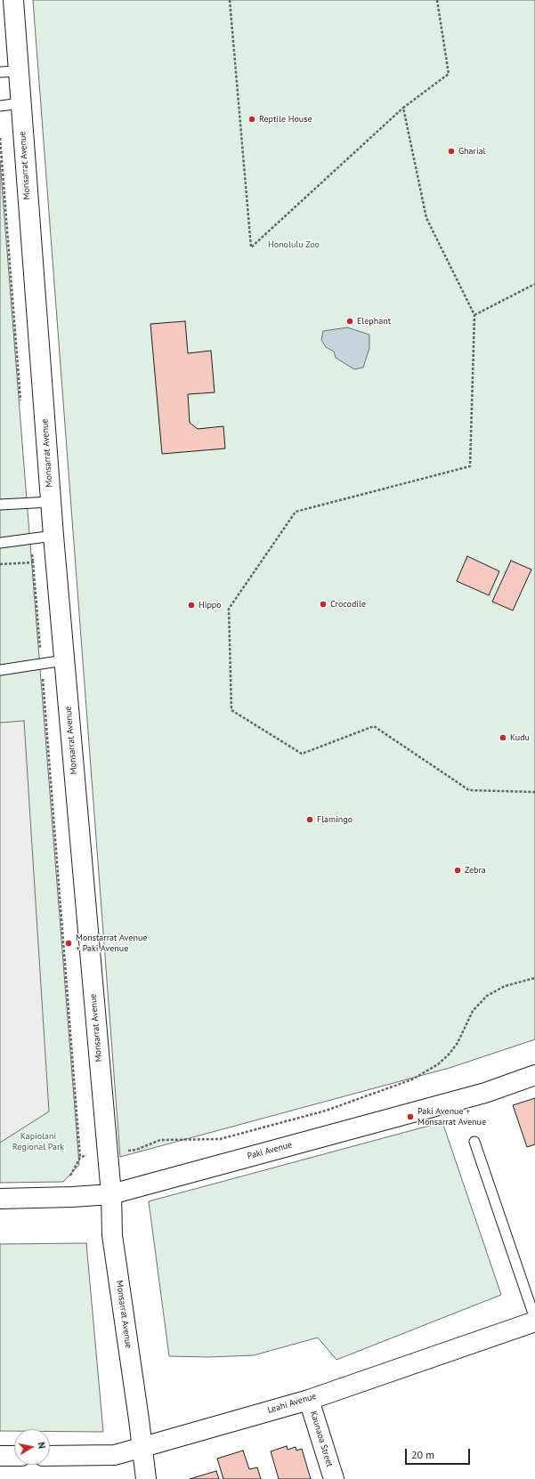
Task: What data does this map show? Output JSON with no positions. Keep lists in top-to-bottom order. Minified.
{"streets":{"street":["Monsarrat Avenue","Paki Avenue","Leahi Avenue","Kaunaoa Street"]},"crossings":[["Monsarrat Avenue","Paki Avenue"],["Monsarrat Avenue","Leahi Avenue"],["Leahi Avenue","Kaunaoa Street"]],"parks":["Honolulu Zoo","Kapiolani Regional Park"],"places":["Reptile House","Gharial","Elephant","Crocodile","Hippo","Kudu","Flamingo","Zebra","Monstarrat Avenue + Paki Avenue","Paki Avenue + Monsarrat Avenue"],"scale_bar":"20 m","north":"right"}
